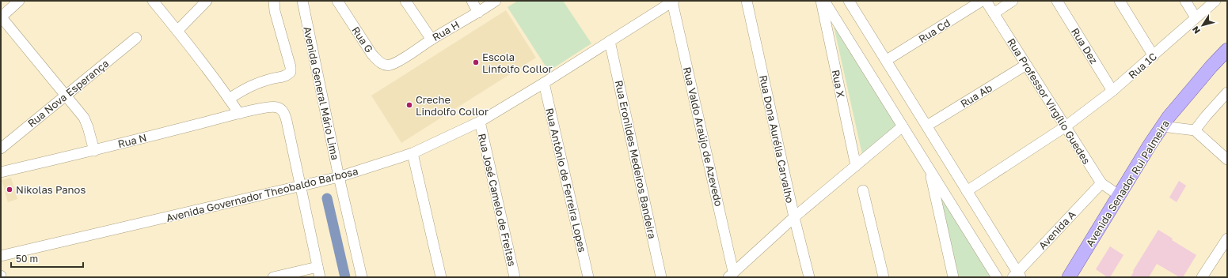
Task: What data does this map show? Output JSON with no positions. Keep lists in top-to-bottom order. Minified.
{"streets":{"main road":["Avenida Senador Rui Palmeira"],"street":["Rua H","Rua Cd","Rua G","Rua Dez","Rua 1C","Rua X","Rua Nova Esperança","Avenida General Mário Lima","Rua Ab","Rua Professor Virgílio Guedes","Rua Valdo Araújo de Azevedo","Rua Dona Aurélia Carvalho","Rua N","Rua Eronildes Medeiros Bandeira","Rua Antônio de Ferreira Lopes","Avenida Governador Theobaldo Barbosa","Rua José Camelo de Freitas","Avenida A"]},"crossings":[["Rua H","Rua G"],["Rua Dez","Rua 1C"],["Rua 1C","Rua Professor Virgílio Guedes"],["Avenida General Mário Lima","Avenida Governador Theobaldo Barbosa"],["Rua Ab","Rua Professor Virgílio Guedes"],["Rua Professor Virgílio Guedes","Avenida Senador Rui Palmeira"],["Rua Professor Virgílio Guedes","Avenida A"],["Rua Valdo Araújo de Azevedo","Avenida Governador Theobaldo Barbosa"],["Rua N","Avenida Governador Theobaldo Barbosa"],["Rua Eronildes Medeiros Bandeira","Avenida Governador Theobaldo Barbosa"],["Rua Antônio de Ferreira Lopes","Avenida Governador Theobaldo Barbosa"],["Avenida Governador Theobaldo Barbosa","Rua José Camelo de Freitas"]],"places":["Escola Linfolfo Collor","Creche Lindolfo Collor","Nikolas Panos"],"scale_bar":"50 m","north":"bottom left"}
